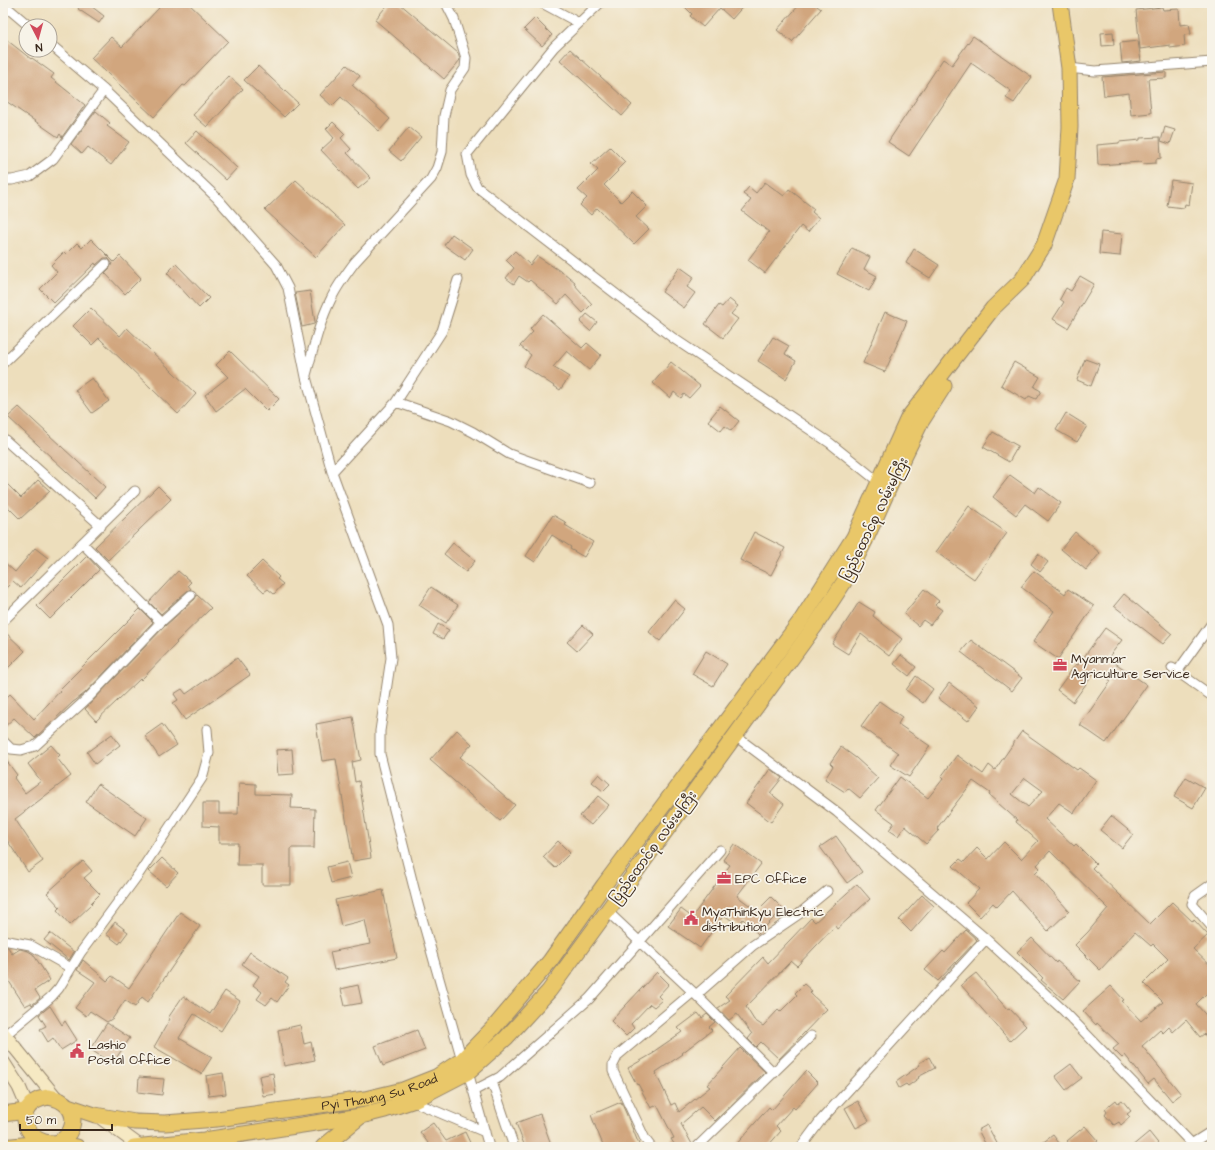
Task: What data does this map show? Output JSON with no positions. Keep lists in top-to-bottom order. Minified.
{"streets":{"main road":["ပြည်ထောင်စု လမ်းမကြီး","Pyi Thaung Su Road"]},"crossings":[["ပြည်ထောင်စု လမ်းမကြီး","Pyi Thaung Su Road"]],"places":{"office":["Myanmar Agriculture Service","EPC Office"],"public building":["MyaThinKyu Electric distribution","Lashio Postal Office"]},"scale_bar":"50 m","north":"bottom"}
